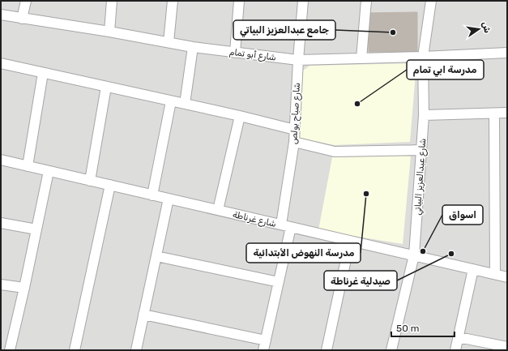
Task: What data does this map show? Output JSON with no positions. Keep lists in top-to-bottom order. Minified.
{"streets":{"street":["شارع أبو تمام","شارع صباح بولص","شارع عبدالعزيز البياتي","شارع غرناطة"]},"crossings":[["شارع أبو تمام","شارع صباح بولص"],["شارع أبو تمام","شارع عبدالعزيز البياتي"],["شارع صباح بولص","شارع غرناطة"],["شارع عبدالعزيز البياتي","شارع غرناطة"]],"places":["جامع عبدالعزيز البياتي","مدرسة ابي تمام","مدرسة النهوض الأبتدائية","اسواق","صيدلية غرناطة"],"scale_bar":"50 m","north":"right"}
